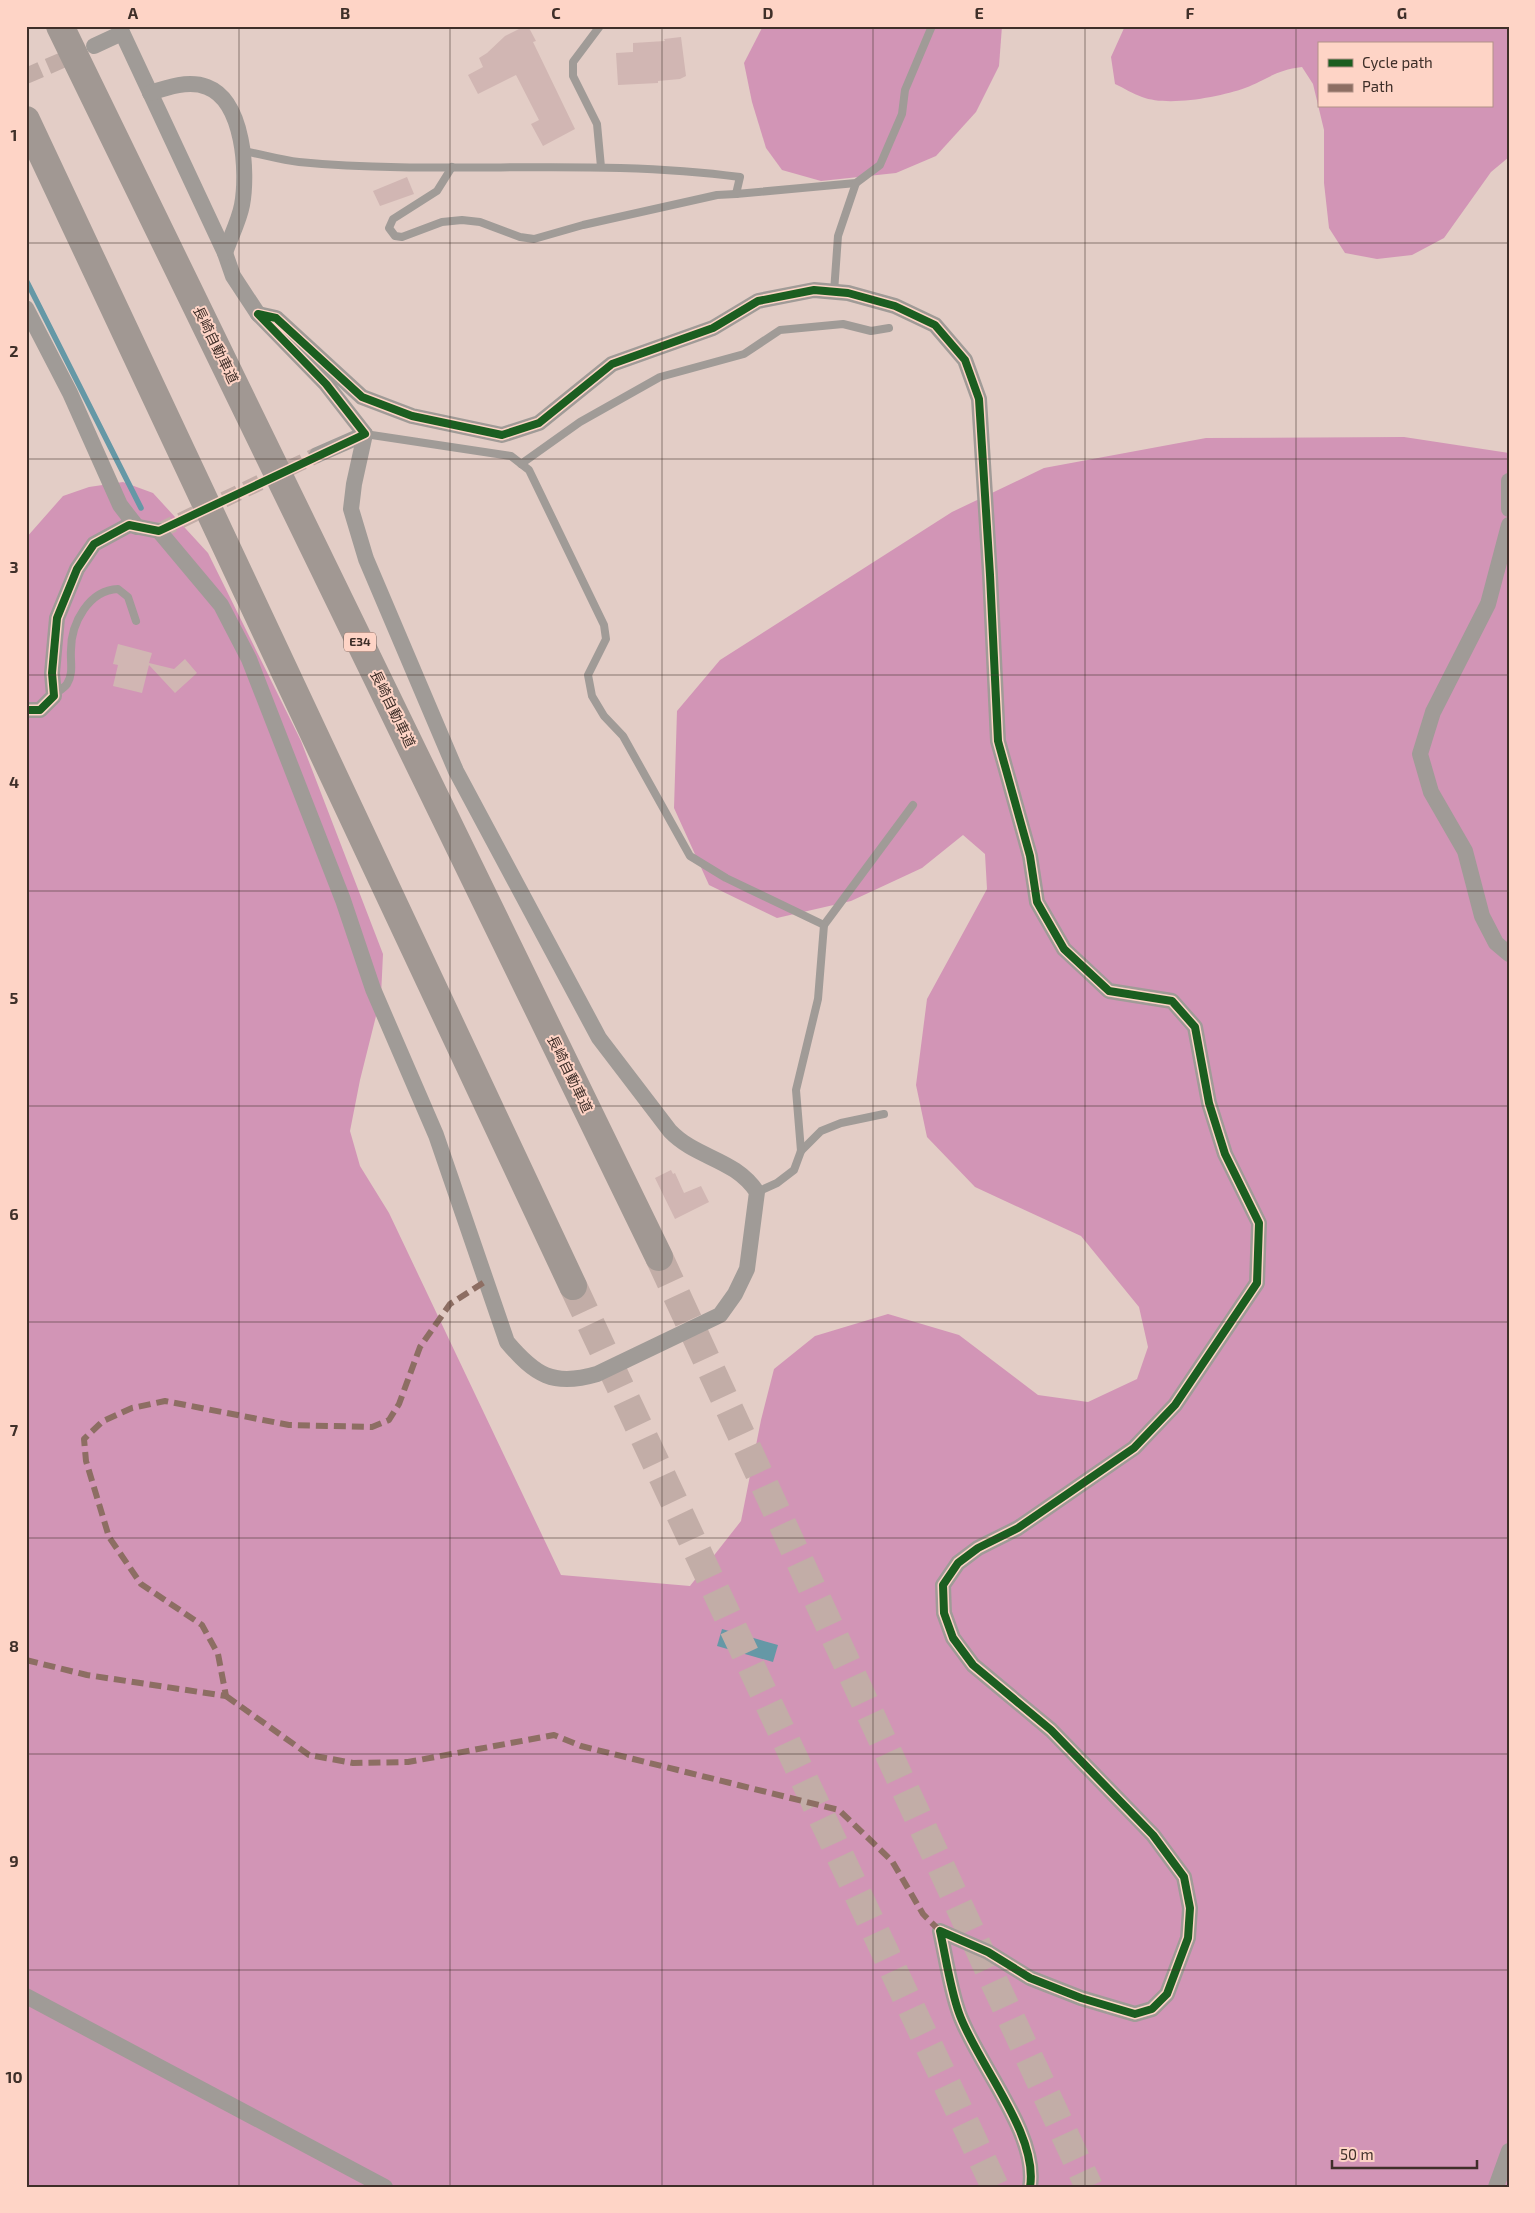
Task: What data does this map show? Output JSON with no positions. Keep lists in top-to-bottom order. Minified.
{"streets":{"highway":["長崎自動車道","E34"]},"legend":["Cycle path","Path"],"scale_bar":"50 m","grid":{"columns":["A","B","C","D","E","F","G"],"rows":["1","2","3","4","5","6","7","8","9","10"]}}
